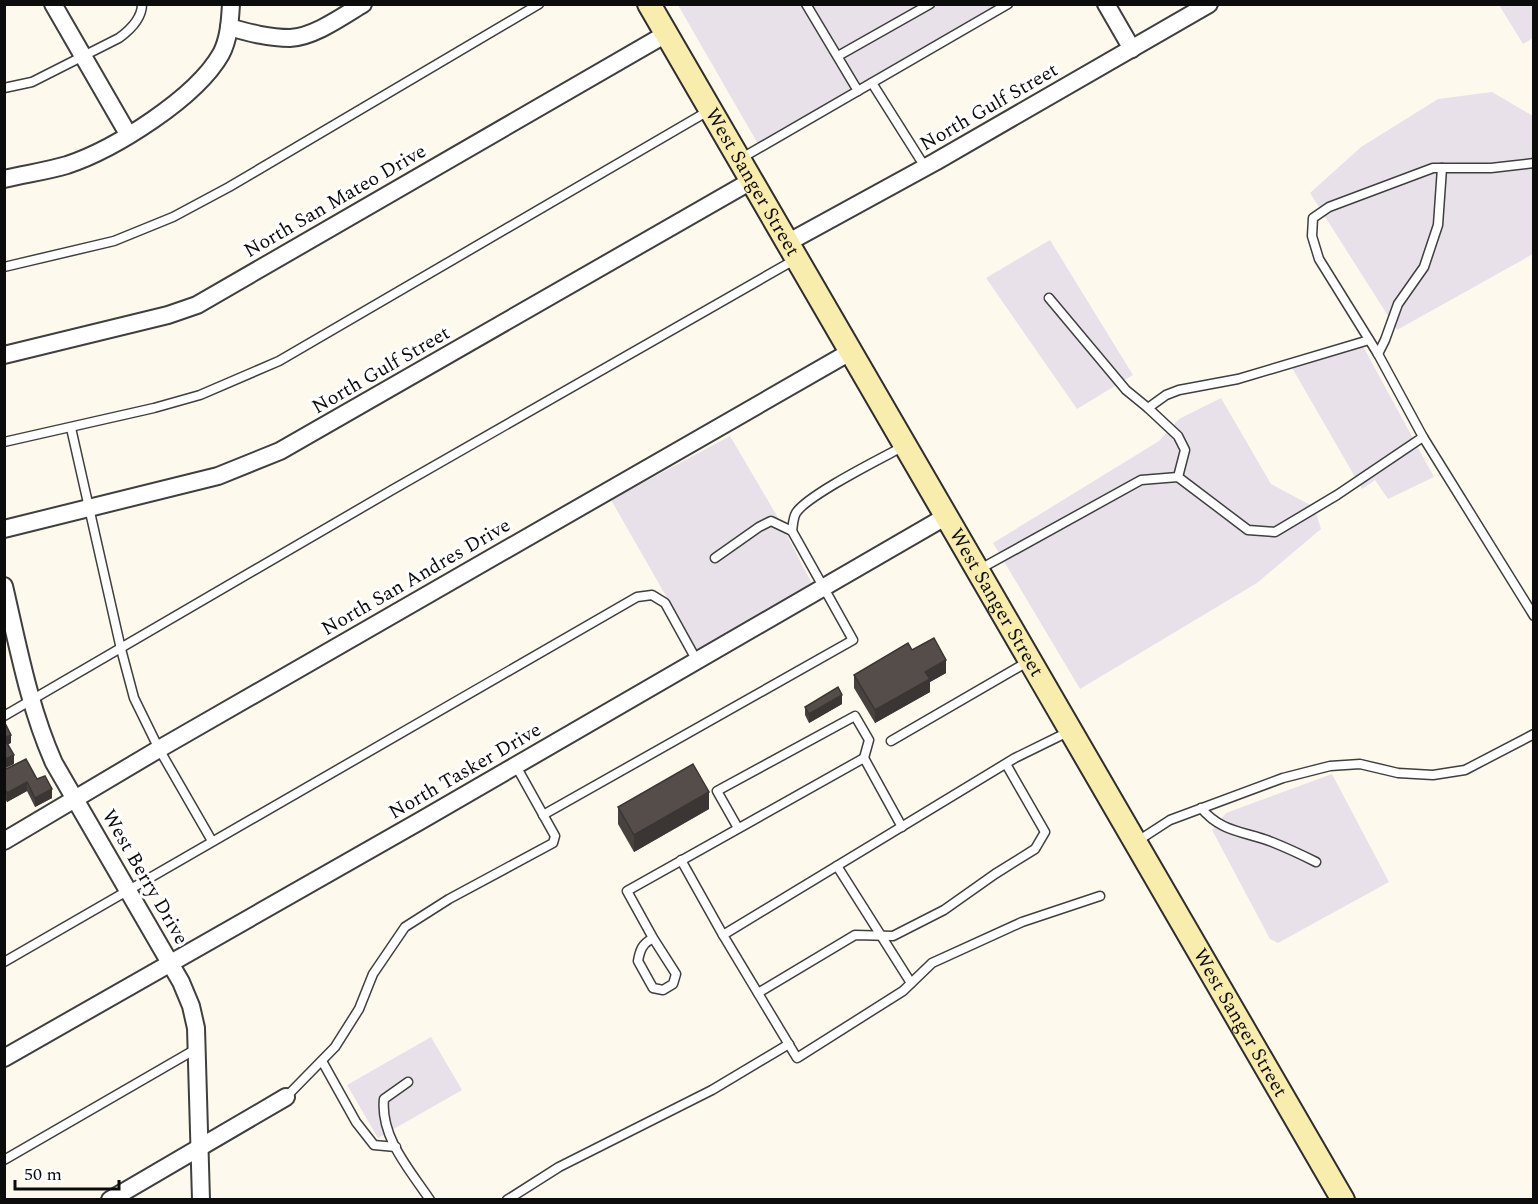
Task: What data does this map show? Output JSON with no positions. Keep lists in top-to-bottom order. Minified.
{"streets":{"main road":["West Sanger Street"],"street":["North Gulf Street","North San Mateo Drive","North San Andres Drive","North Tasker Drive","West Berry Drive"]},"crossings":[["North Gulf Street","West Sanger Street"],["West Sanger Street","North San Mateo Drive"],["West Sanger Street","North San Andres Drive"],["West Sanger Street","North Tasker Drive"],["North San Andres Drive","West Berry Drive"],["North Tasker Drive","West Berry Drive"]],"scale_bar":"50 m"}
